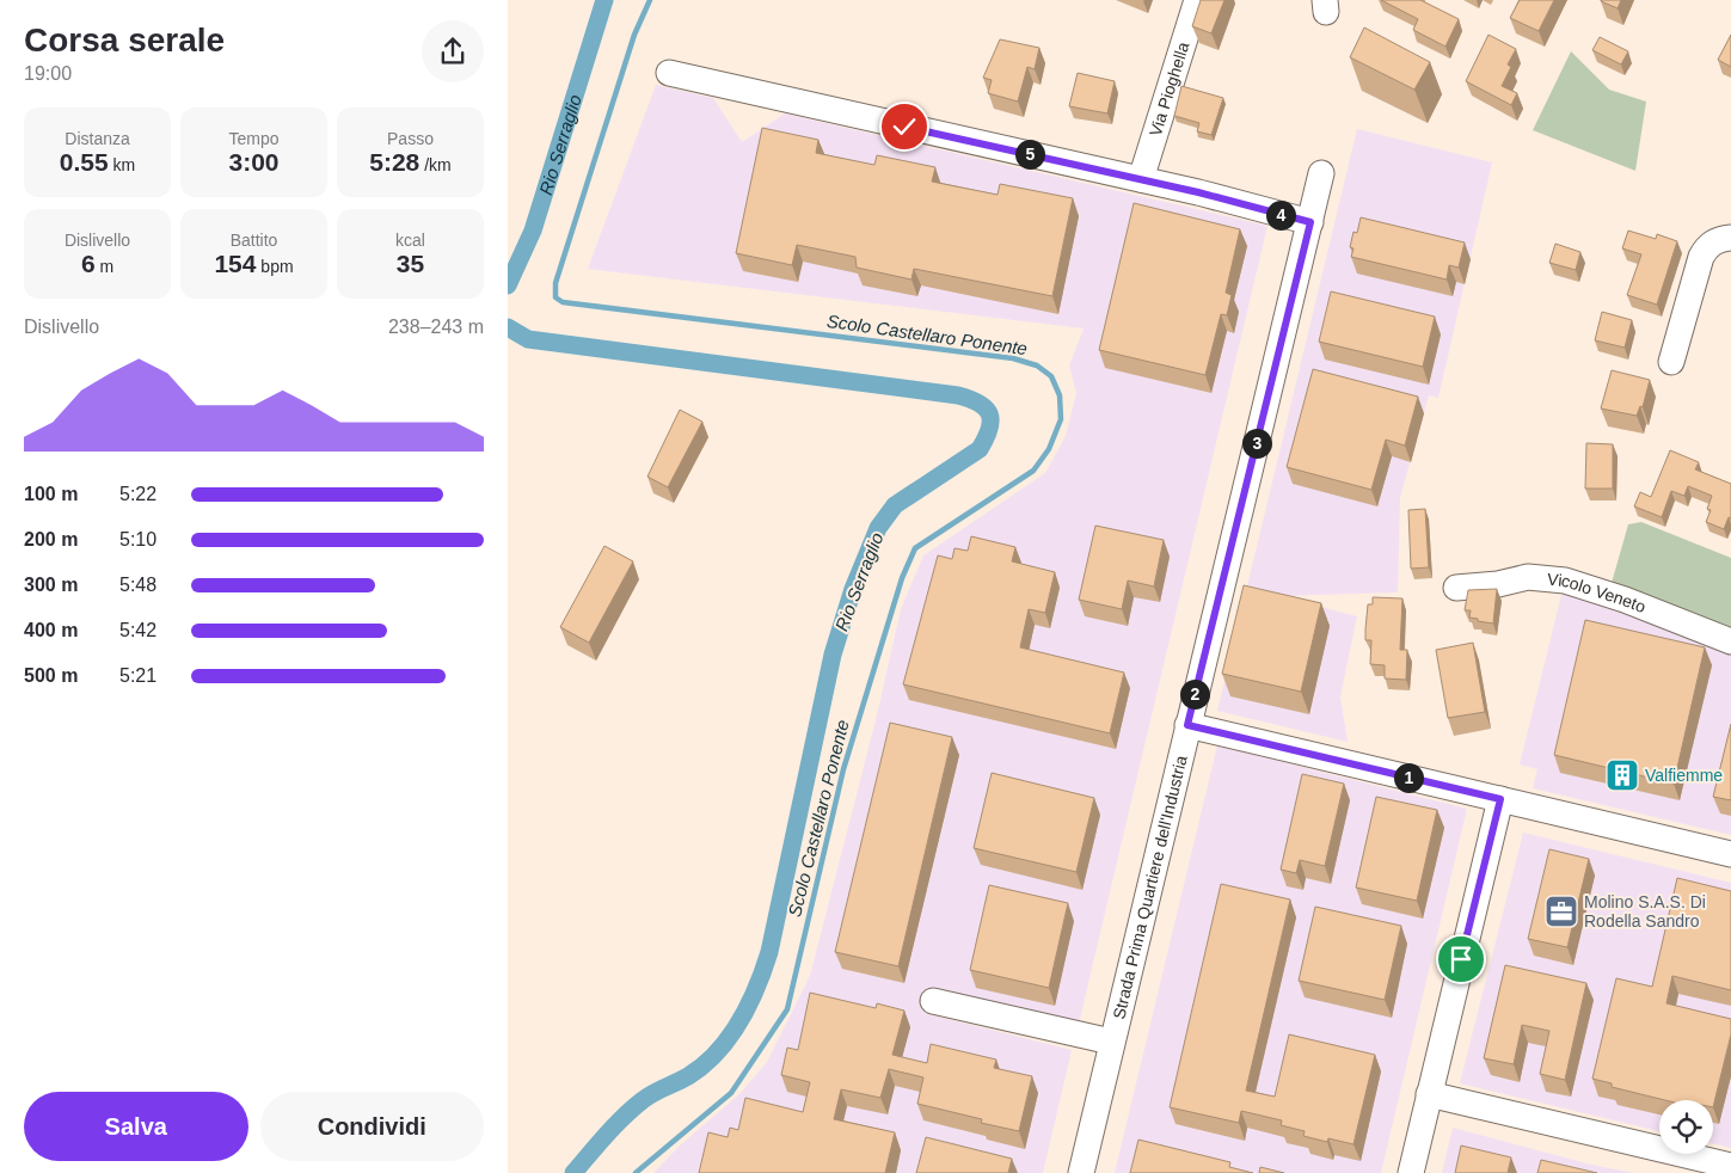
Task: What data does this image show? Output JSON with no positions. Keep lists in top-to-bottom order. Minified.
{"streets":{"street":["Via Pioghella","Vicolo Veneto","Strada Prima Quartiere dell'Industria"]},"water":["Rio Serraglio","Scolo Castellaro Ponente"],"places":{"building":["Valfiemme"],"office":["Molino S.A.S. Di Rodella Sandro"]},"page":{"heading":["Corsa serale","19:00"],"stats":[["Distanza","0.55 km"],["Tempo","3:00"],["Passo","5:28 /km"],["Dislivello","6 m"],["Battito","154 bpm"],["kcal","35"]],"pins":["5","4","3","2","1"],"chart":["Dislivello","238–243 m"],"list":[{"name":"100 m","note":"5:22"},{"name":"200 m","note":"5:10"},{"name":"300 m","note":"5:48"},{"name":"400 m","note":"5:42"},{"name":"500 m","note":"5:21"}],"buttons":["Salva","Condividi"]}}
